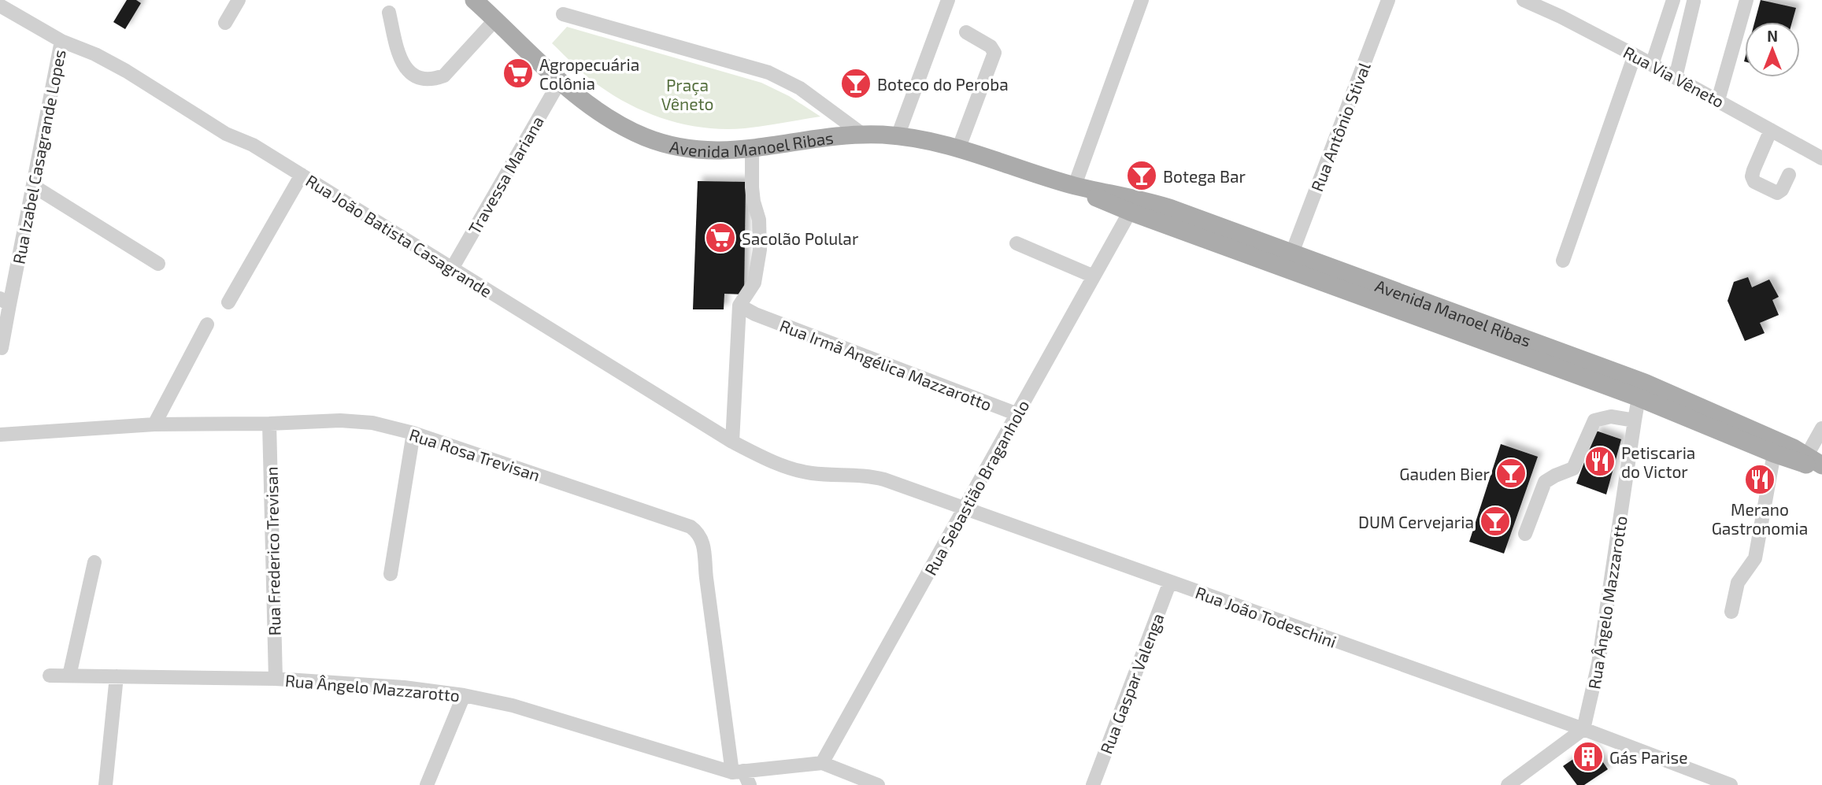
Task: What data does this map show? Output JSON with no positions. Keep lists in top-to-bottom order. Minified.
{"streets":{"main road":["Avenida Manoel Ribas"],"street":["Rua Via Vêneto","Rua Antônio Stival","Rua Izabel Casagrande Lopes","Travessa Mariana","Rua João Batista Casagrande","Rua Irmã Angélica Mazzarotto","Rua Rosa Trevisan","Rua Sebastião Braganholo","Rua Frederico Trevisan","Rua Ângelo Mazzarotto","Rua João Todeschini","Rua Gaspar Valenga"]},"crossings":[["Rua Antônio Stival","Avenida Manoel Ribas"],["Avenida Manoel Ribas","Travessa Mariana"],["Avenida Manoel Ribas","Rua Sebastião Braganholo"],["Avenida Manoel Ribas","Rua Ângelo Mazzarotto"],["Rua Izabel Casagrande Lopes","Rua João Batista Casagrande"],["Travessa Mariana","Rua João Batista Casagrande"],["Rua João Batista Casagrande","Rua João Todeschini"],["Rua Irmã Angélica Mazzarotto","Rua Sebastião Braganholo"],["Rua Rosa Trevisan","Rua Frederico Trevisan"],["Rua Rosa Trevisan","Rua Ângelo Mazzarotto"],["Rua Sebastião Braganholo","Rua Ângelo Mazzarotto"],["Rua Sebastião Braganholo","Rua João Todeschini"],["Rua Frederico Trevisan","Rua Ângelo Mazzarotto"],["Rua Ângelo Mazzarotto","Rua João Todeschini"],["Rua João Todeschini","Rua Gaspar Valenga"]],"parks":["Praça Vêneto"],"places":{"supermarket":["Agropecuária Colônia","Sacolão Polular"],"bar":["Boteco do Peroba","Botega Bar","Gauden Bier","DUM Cervejaria"],"restaurant":["Petiscaria do Victor","Merano Gastronomia"],"building":["Gás Parise"]},"north":"top"}
